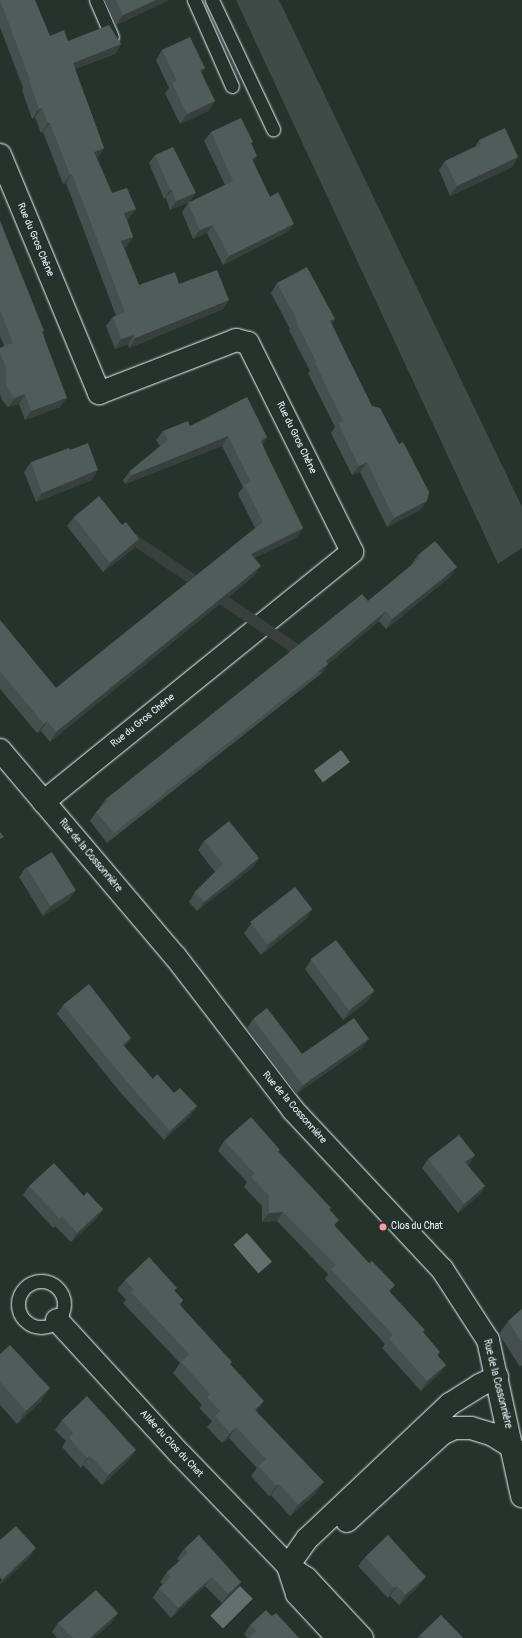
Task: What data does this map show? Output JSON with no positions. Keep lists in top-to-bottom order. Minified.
{"streets":{"street":["Rue du Gros Chêne","Rue de la Cossonnière","Allée du Clos du Chat"]},"crossings":[["Rue du Gros Chêne","Rue de la Cossonnière"]],"places":["Clos du Chat"]}
